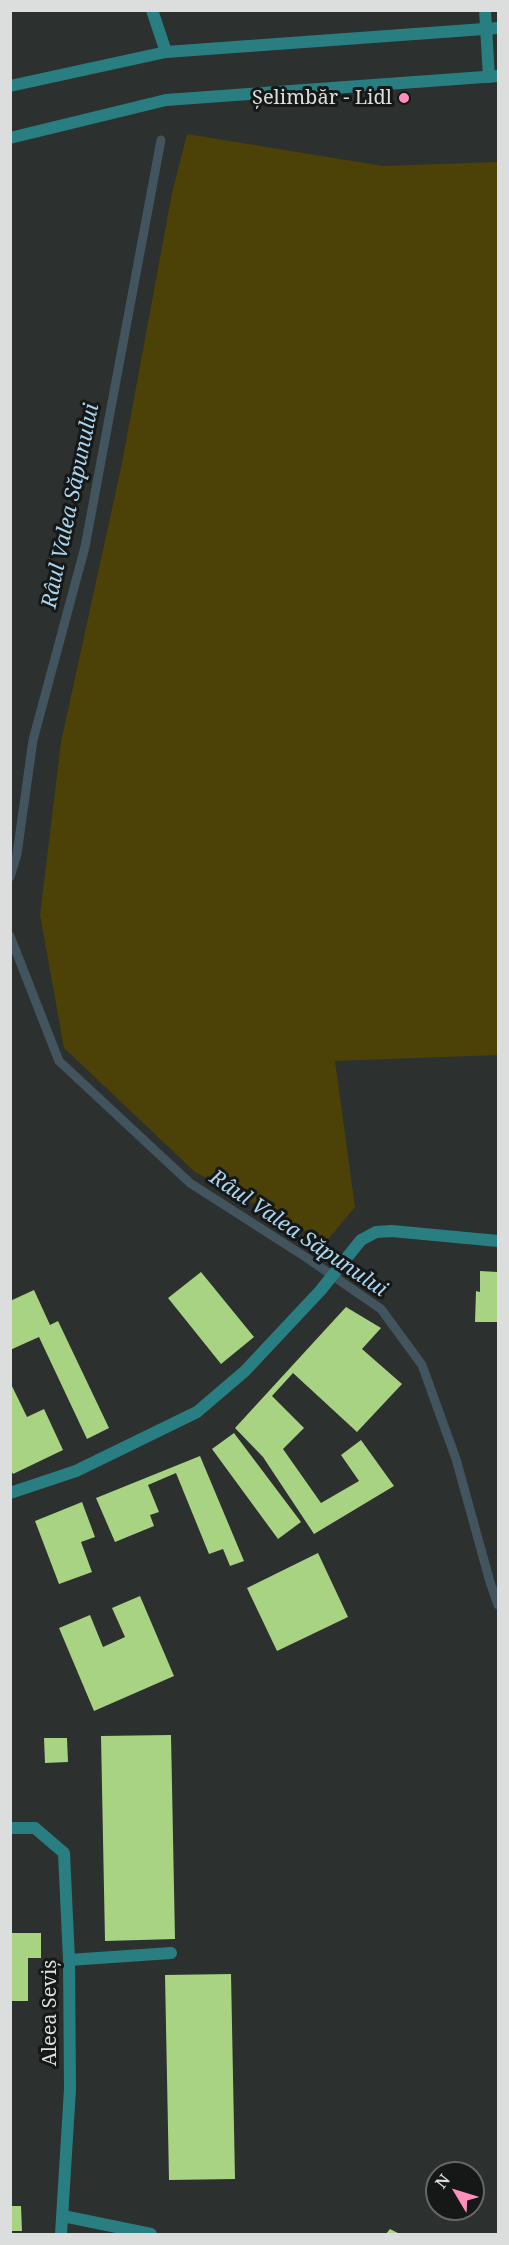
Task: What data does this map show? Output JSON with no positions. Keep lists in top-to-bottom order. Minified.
{"streets":{"street":["Aleea Seviș"]},"water":["Râul Valea Săpunului"],"places":["Șelimbăr - Lidl"],"north":"top left"}
